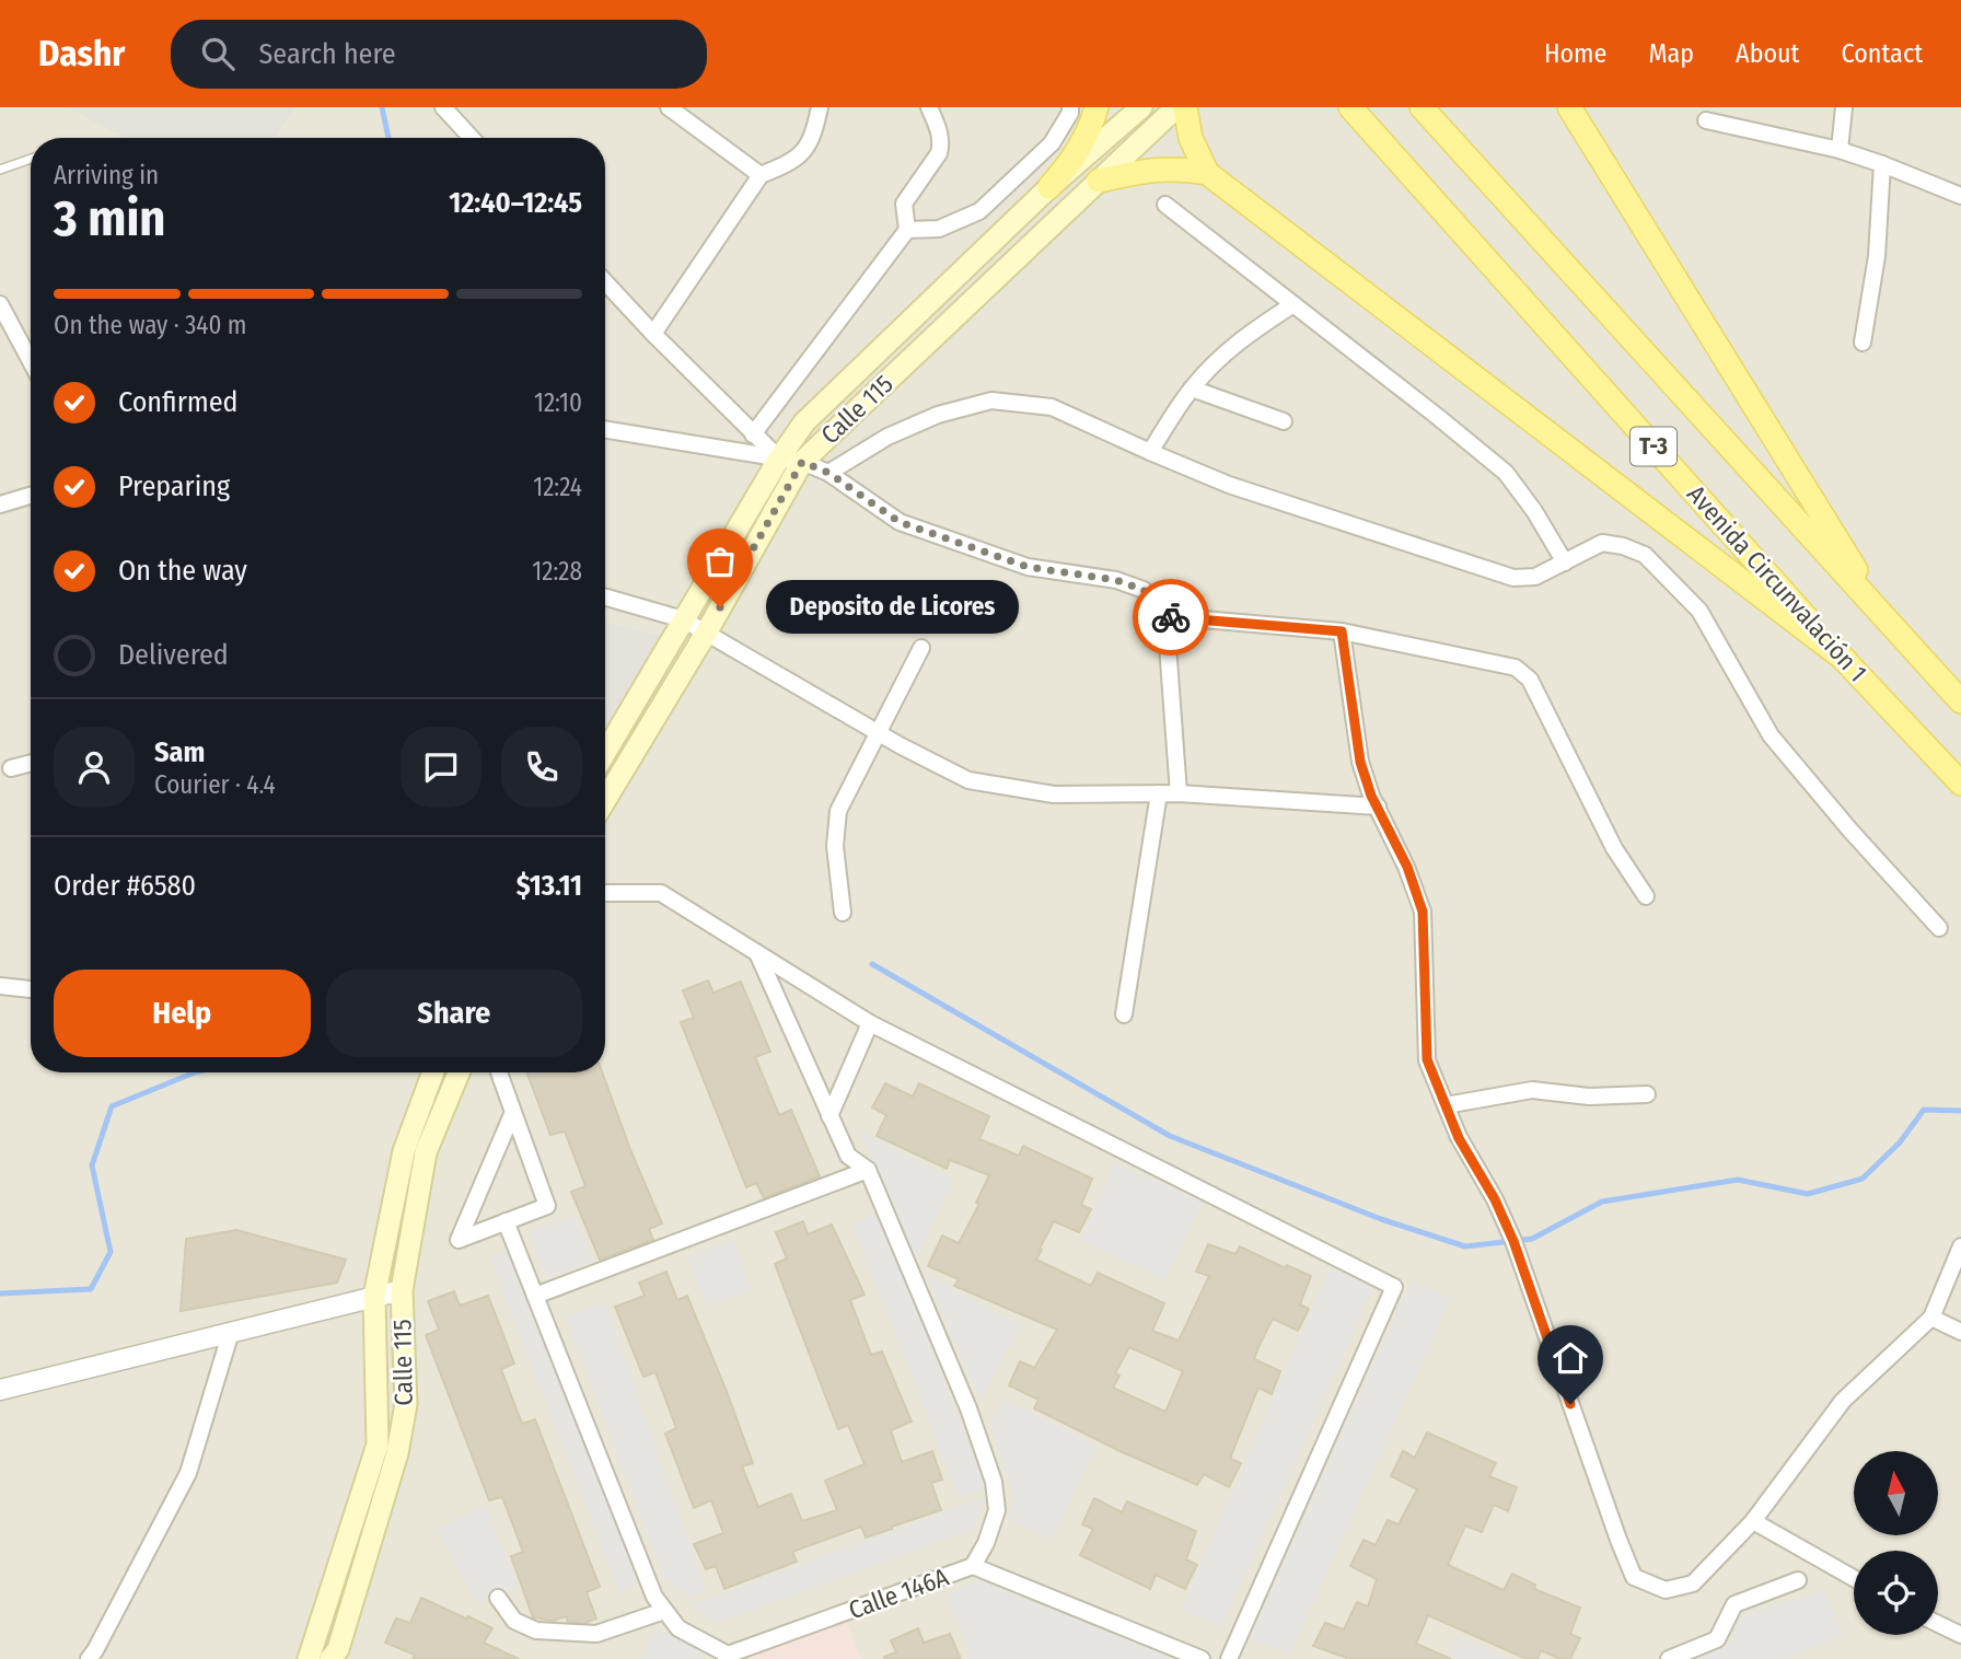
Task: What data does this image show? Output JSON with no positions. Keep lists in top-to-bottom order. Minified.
{"streets":{"main road":["Calle 115","T-3","Avenida Circunvalación 1"],"street":["Calle 146A"]},"places":["Deposito de Licores"],"north":"top","page":{"header":"Dashr","search":"Search here","nav":["Home","Map","About","Contact"],"heading":["3 min","Arriving in","12:40–12:45"],"panel":["Sam","Courier · 4.4","Order #6580","$13.11"],"bar":"On the way · 340 m","list":[["Confirmed","12:10"],["Preparing","12:24"],["On the way","12:28"],"Delivered"],"bubble":"Deposito de Licores","buttons":["Help","Share"]}}
